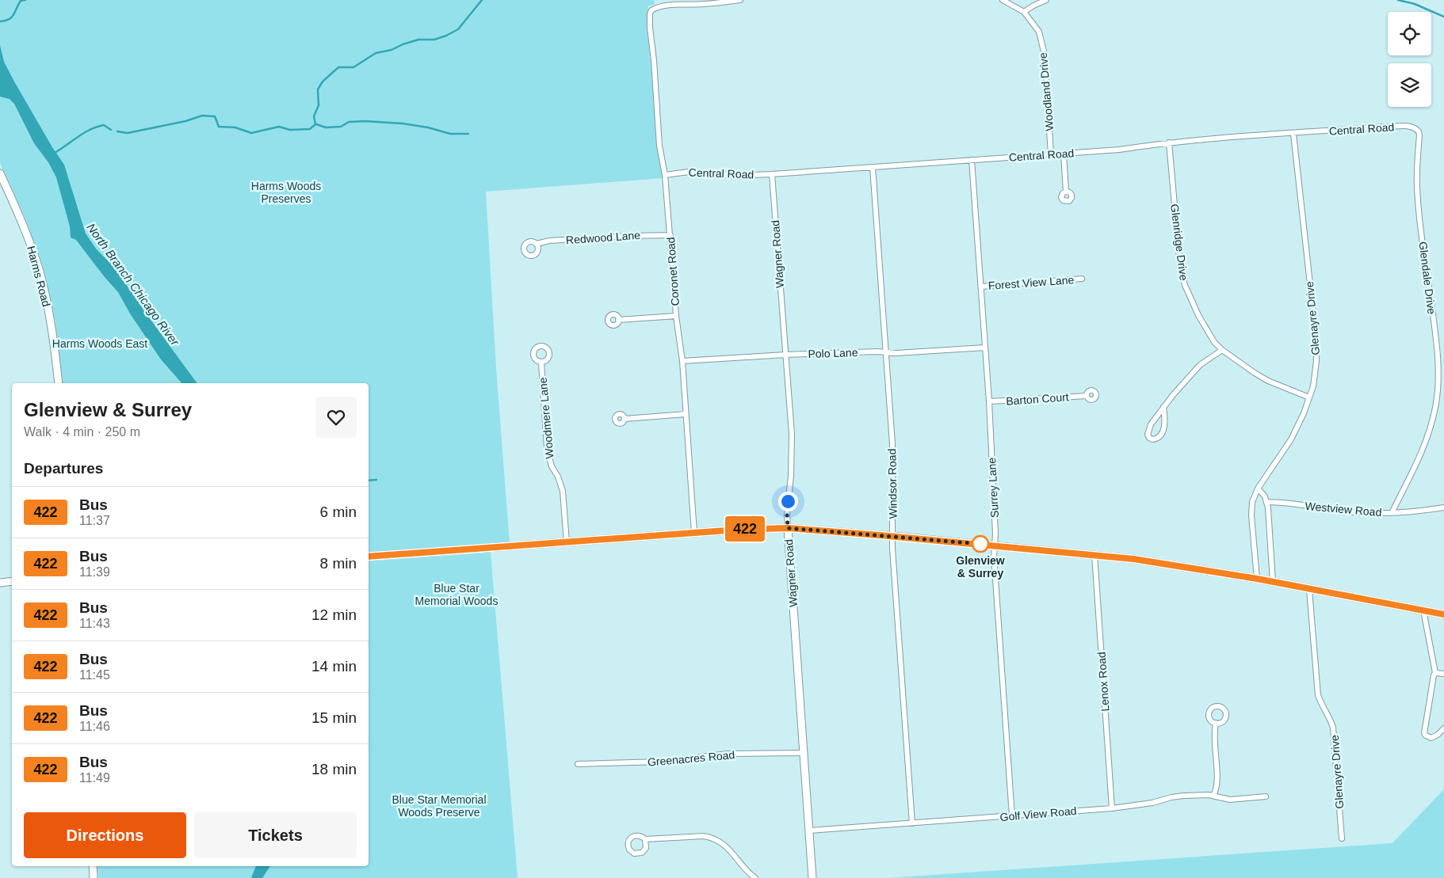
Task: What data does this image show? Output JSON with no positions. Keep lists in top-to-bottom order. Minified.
{"streets":{"main road":["Wagner Road","Harms Road"],"street":["Woodland Drive","Central Road","Redwood Lane","Glenridge Drive","Coronet Road","Glendale Drive","Forest View Lane","Glenayre Drive","Polo Lane","Barton Court","Woodmere Lane","Windsor Road","Surrey Lane","Westview Road","Lenox Road","Greenacres Road","Golf View Road"]},"crossings":[["Woodland Drive","Central Road"],["Central Road","Glenridge Drive"],["Central Road","Wagner Road"],["Central Road","Coronet Road"],["Central Road","Glendale Drive"],["Central Road","Glenayre Drive"],["Central Road","Windsor Road"],["Central Road","Surrey Lane"],["Redwood Lane","Coronet Road"],["Glenridge Drive","Glenayre Drive"],["Wagner Road","Polo Lane"],["Wagner Road","Greenacres Road"],["Wagner Road","Golf View Road"],["Coronet Road","Polo Lane"],["Glendale Drive","Westview Road"],["Forest View Lane","Surrey Lane"],["Polo Lane","Windsor Road"],["Polo Lane","Surrey Lane"],["Barton Court","Surrey Lane"],["Windsor Road","Golf View Road"],["Surrey Lane","Golf View Road"],["Lenox Road","Golf View Road"]],"water":["North Branch Chicago River"],"parks":["Harms Woods Preserves","Harms Woods East","Blue Star Memorial Woods","Blue Star Memorial Woods Preserve"],"places":["Glenview & Surrey"],"lines":["bus line 422"],"page":{"on_map":"422","heading":[["Glenview & Surrey","Walk · 4 min · 250 m"],"Departures"],"list":[{"mark":"422","name":"Bus","note":"11:37","value":"6 min"},{"mark":"422","name":"Bus","note":"11:39","value":"8 min"},{"mark":"422","name":"Bus","note":"11:43","value":"12 min"},{"mark":"422","name":"Bus","note":"11:45","value":"14 min"},{"mark":"422","name":"Bus","note":"11:46","value":"15 min"},{"mark":"422","name":"Bus","note":"11:49","value":"18 min"}],"buttons":["Directions","Tickets"]}}
